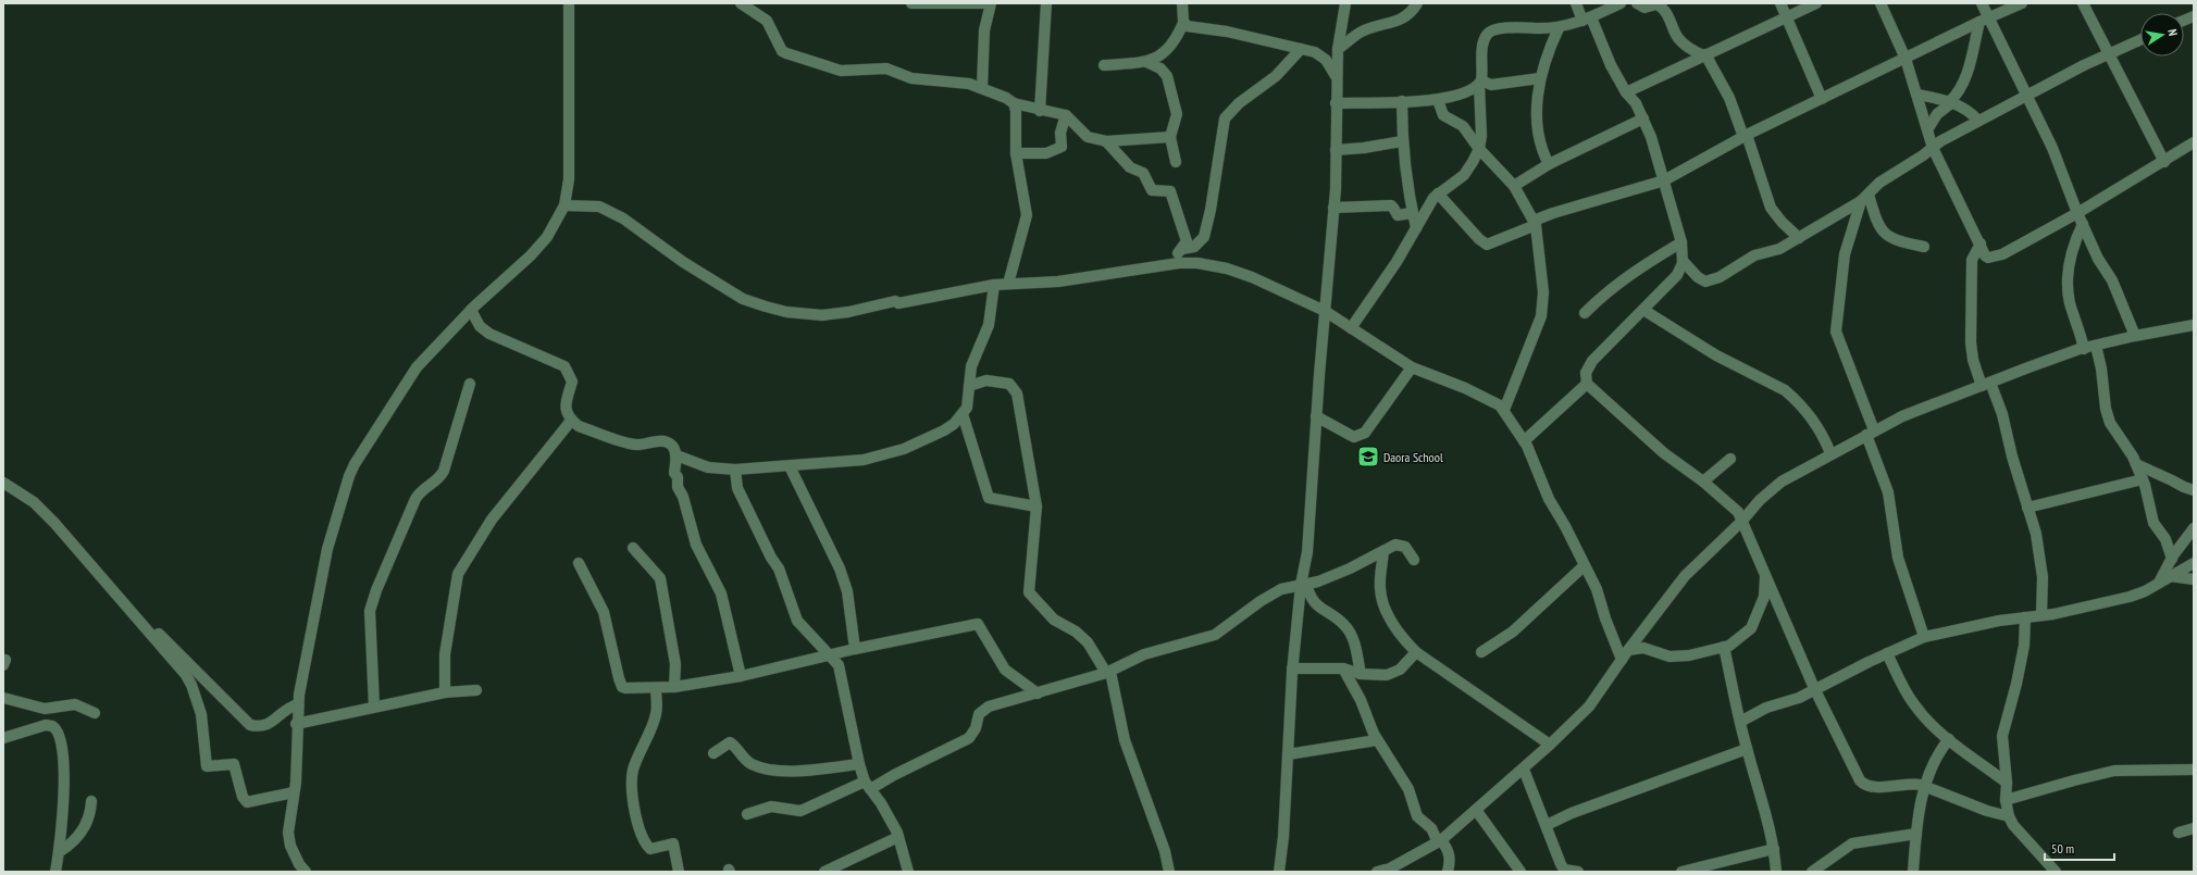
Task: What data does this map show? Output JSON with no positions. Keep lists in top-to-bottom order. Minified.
{"places":{"school or university":["Daora School"]},"scale_bar":"50 m","north":"right"}
